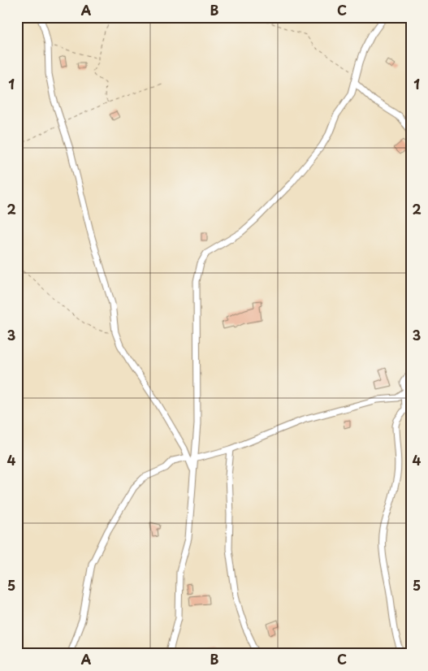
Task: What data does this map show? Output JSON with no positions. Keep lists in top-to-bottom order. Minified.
{"grid":{"columns":["A","B","C"],"rows":["1","2","3","4","5"]}}
